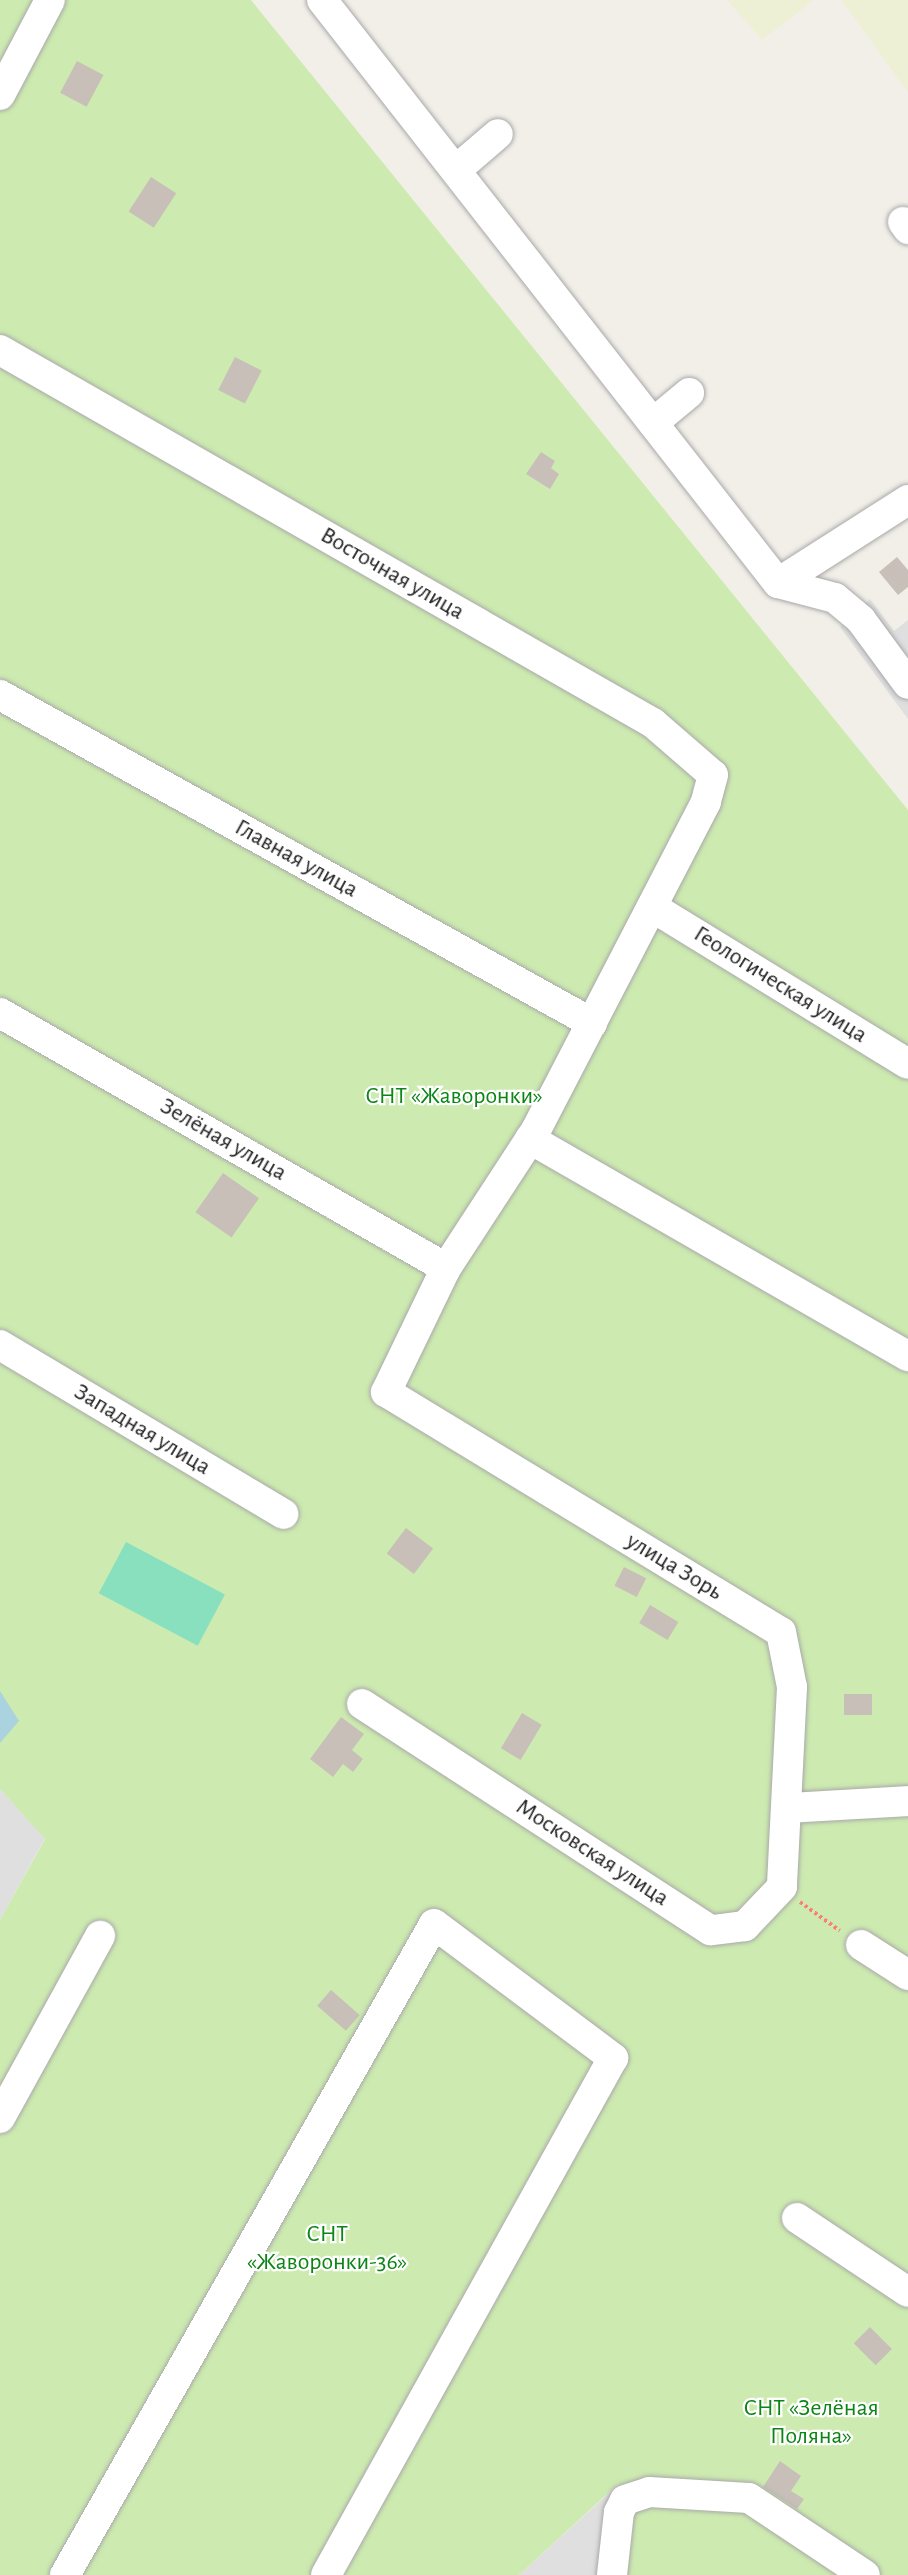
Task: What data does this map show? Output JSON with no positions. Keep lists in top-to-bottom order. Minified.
{"streets":{"street":["Восточная улица","Главная улица","Геологическая улица","Зелёная улица","Западная улица","улица Зорь","Московская улица"]},"crossings":[["Восточная улица","Геологическая улица"],["Зелёная улица","улица Зорь"],["улица Зорь","Московская улица"]],"parks":["СНТ «Жаворонки»","СНТ «Жаворонки-36»","СНТ «Зелёная Поляна»"]}
